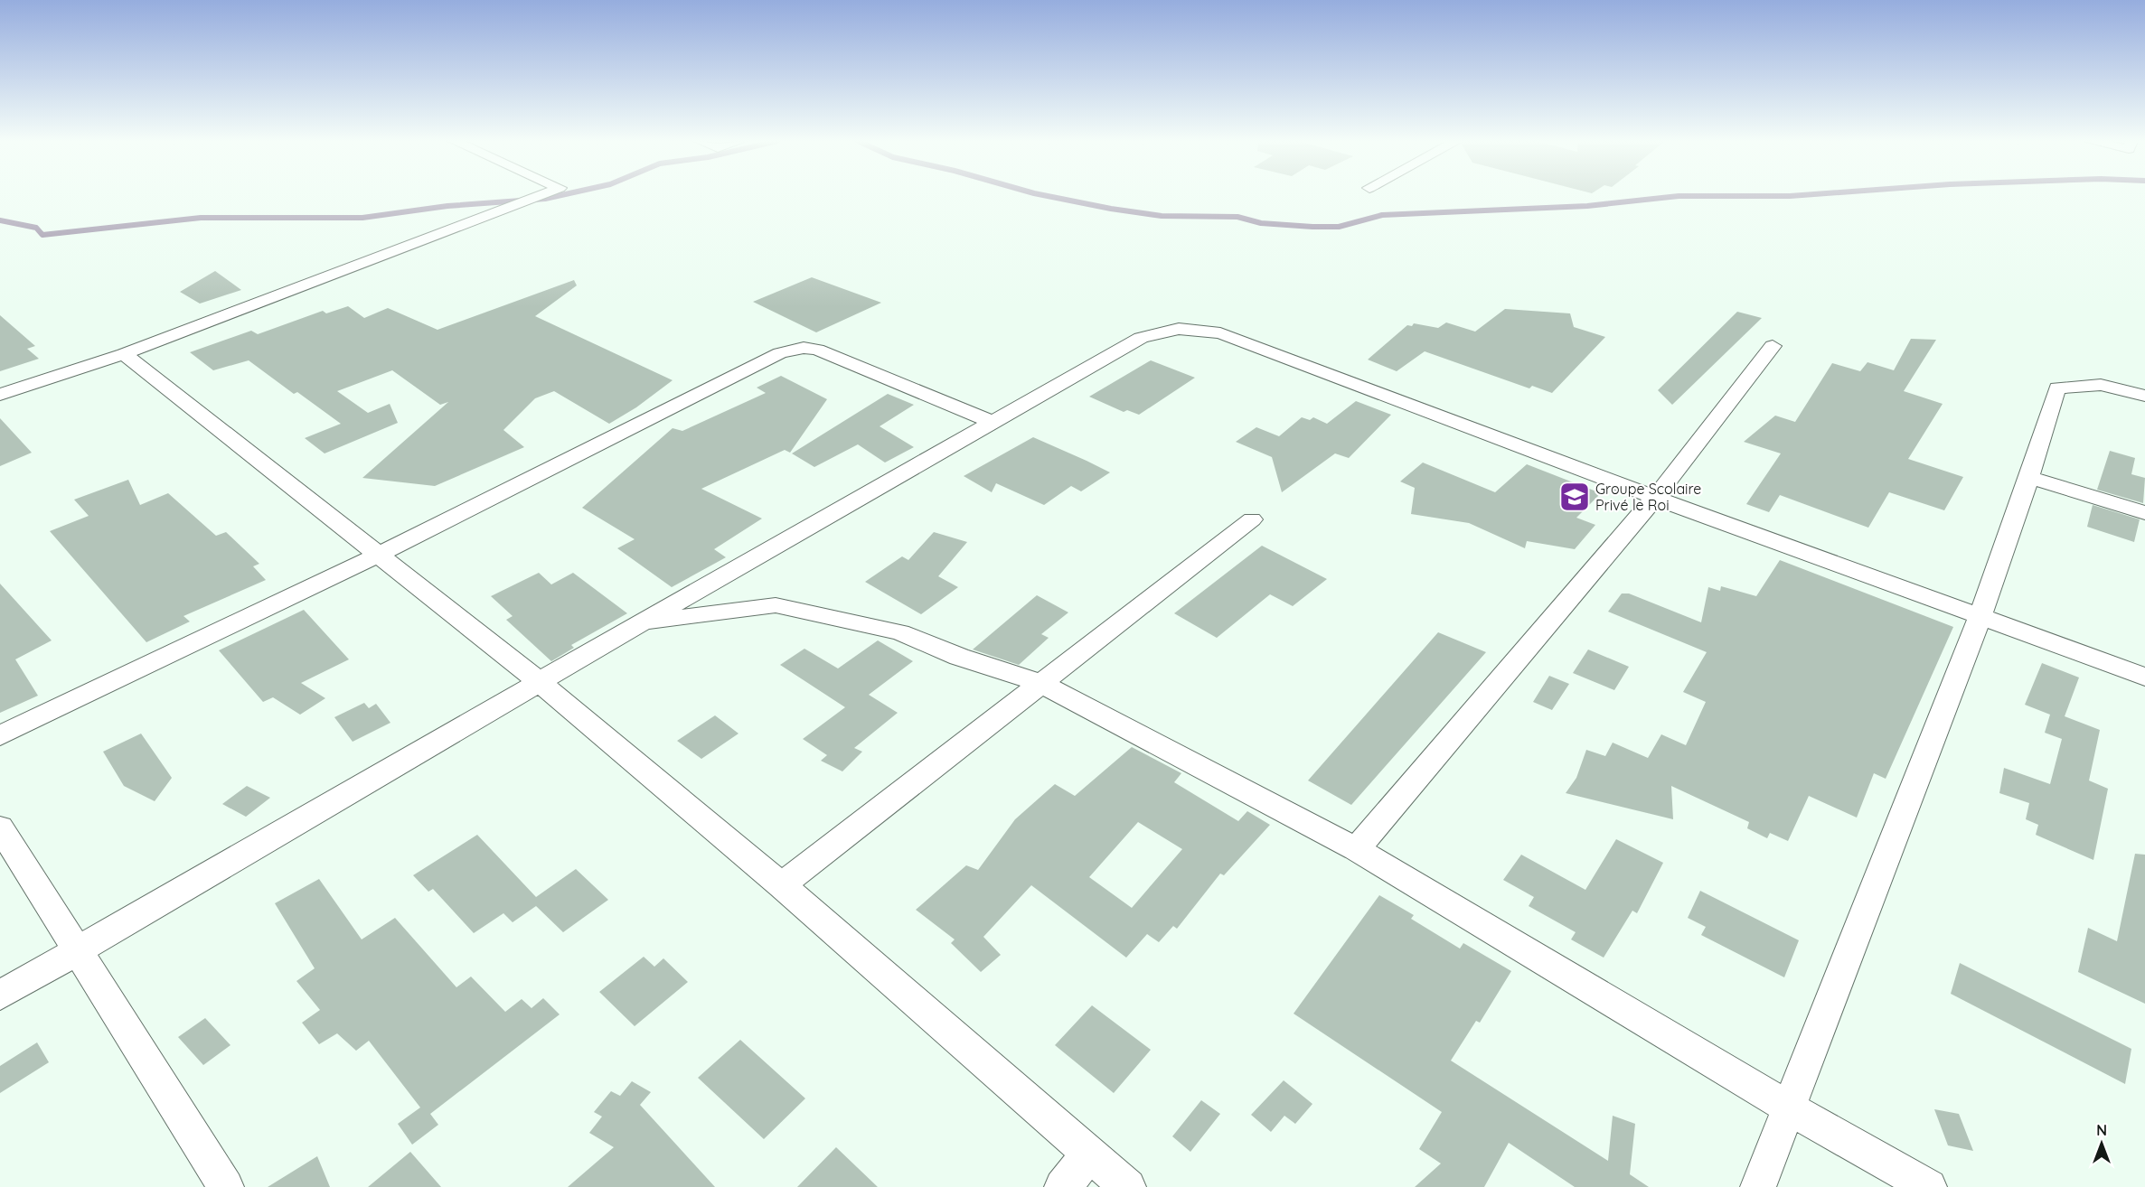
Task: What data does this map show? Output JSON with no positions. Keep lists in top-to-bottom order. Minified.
{"places":{"school or university":["Groupe Scolaire Privé le Roi"]},"north":"top"}
